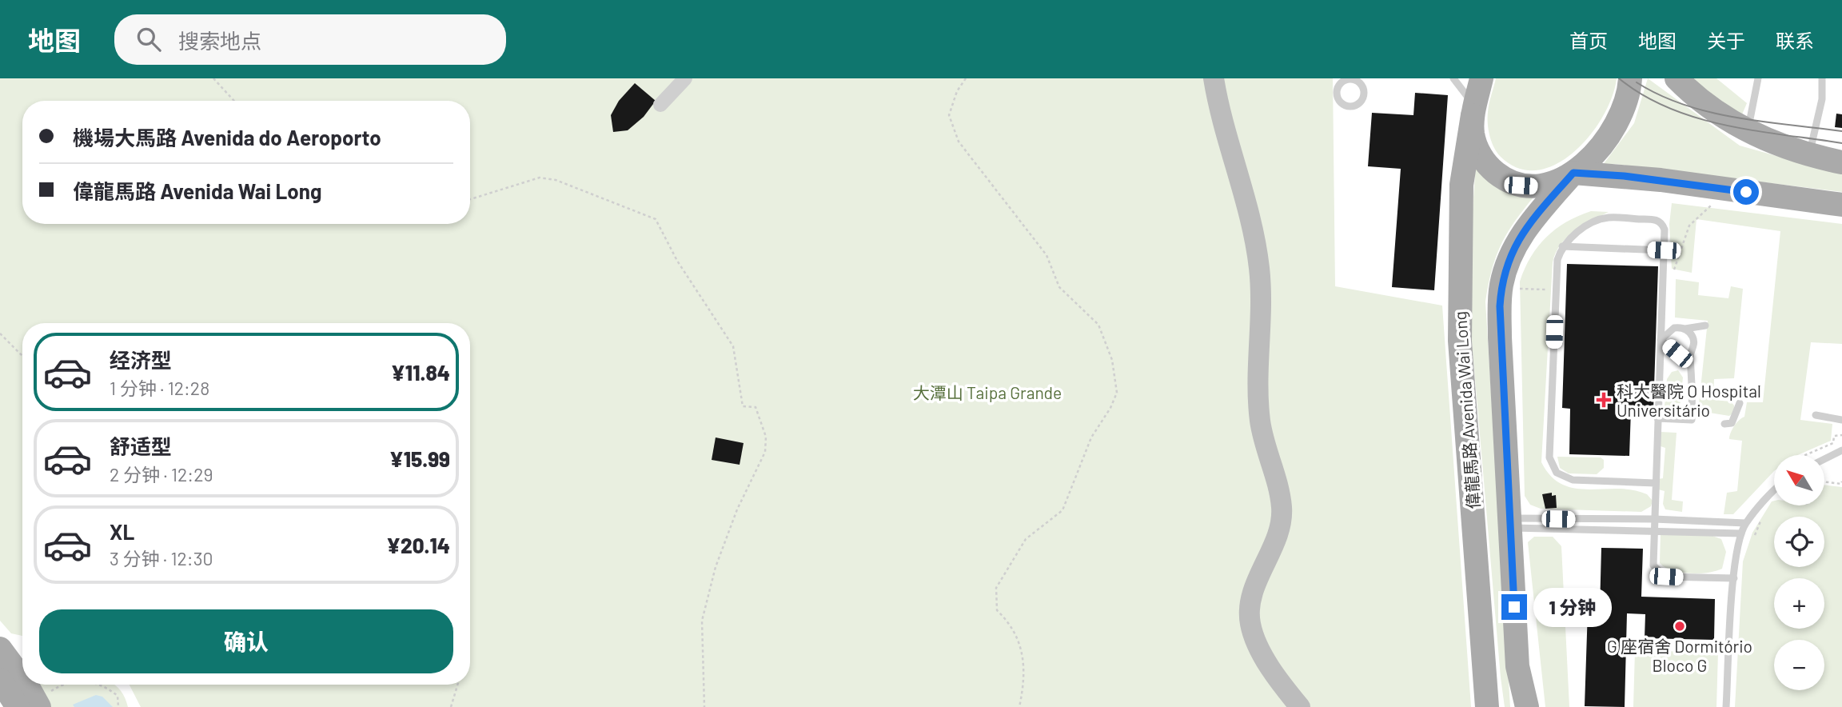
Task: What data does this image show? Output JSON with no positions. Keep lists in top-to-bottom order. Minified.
{"streets":{"main road":["偉龍馬路 Avenida Wai Long"]},"parks":["大潭山 Taipa Grande"],"places":{"health":["科大醫院 O Hospital Universitário"],"other":["G 座宿舍 Dormitório Bloco G"]},"north":"top left","page":{"header":"地图","search":"搜索地点","nav":["首页","地图","关于","联系"],"banner":["機場大馬路 Avenida do Aeroporto","偉龍馬路 Avenida Wai Long"],"list":[{"name":"经济型","note":"1 分钟 · 12:28","value":"¥11.84"},{"name":"舒适型","note":"2 分钟 · 12:29","value":"¥15.99"},{"name":"XL","note":"3 分钟 · 12:30","value":"¥20.14"}],"map_buttons":["+","−"],"bubble":"1 分钟","buttons":"确认"}}
